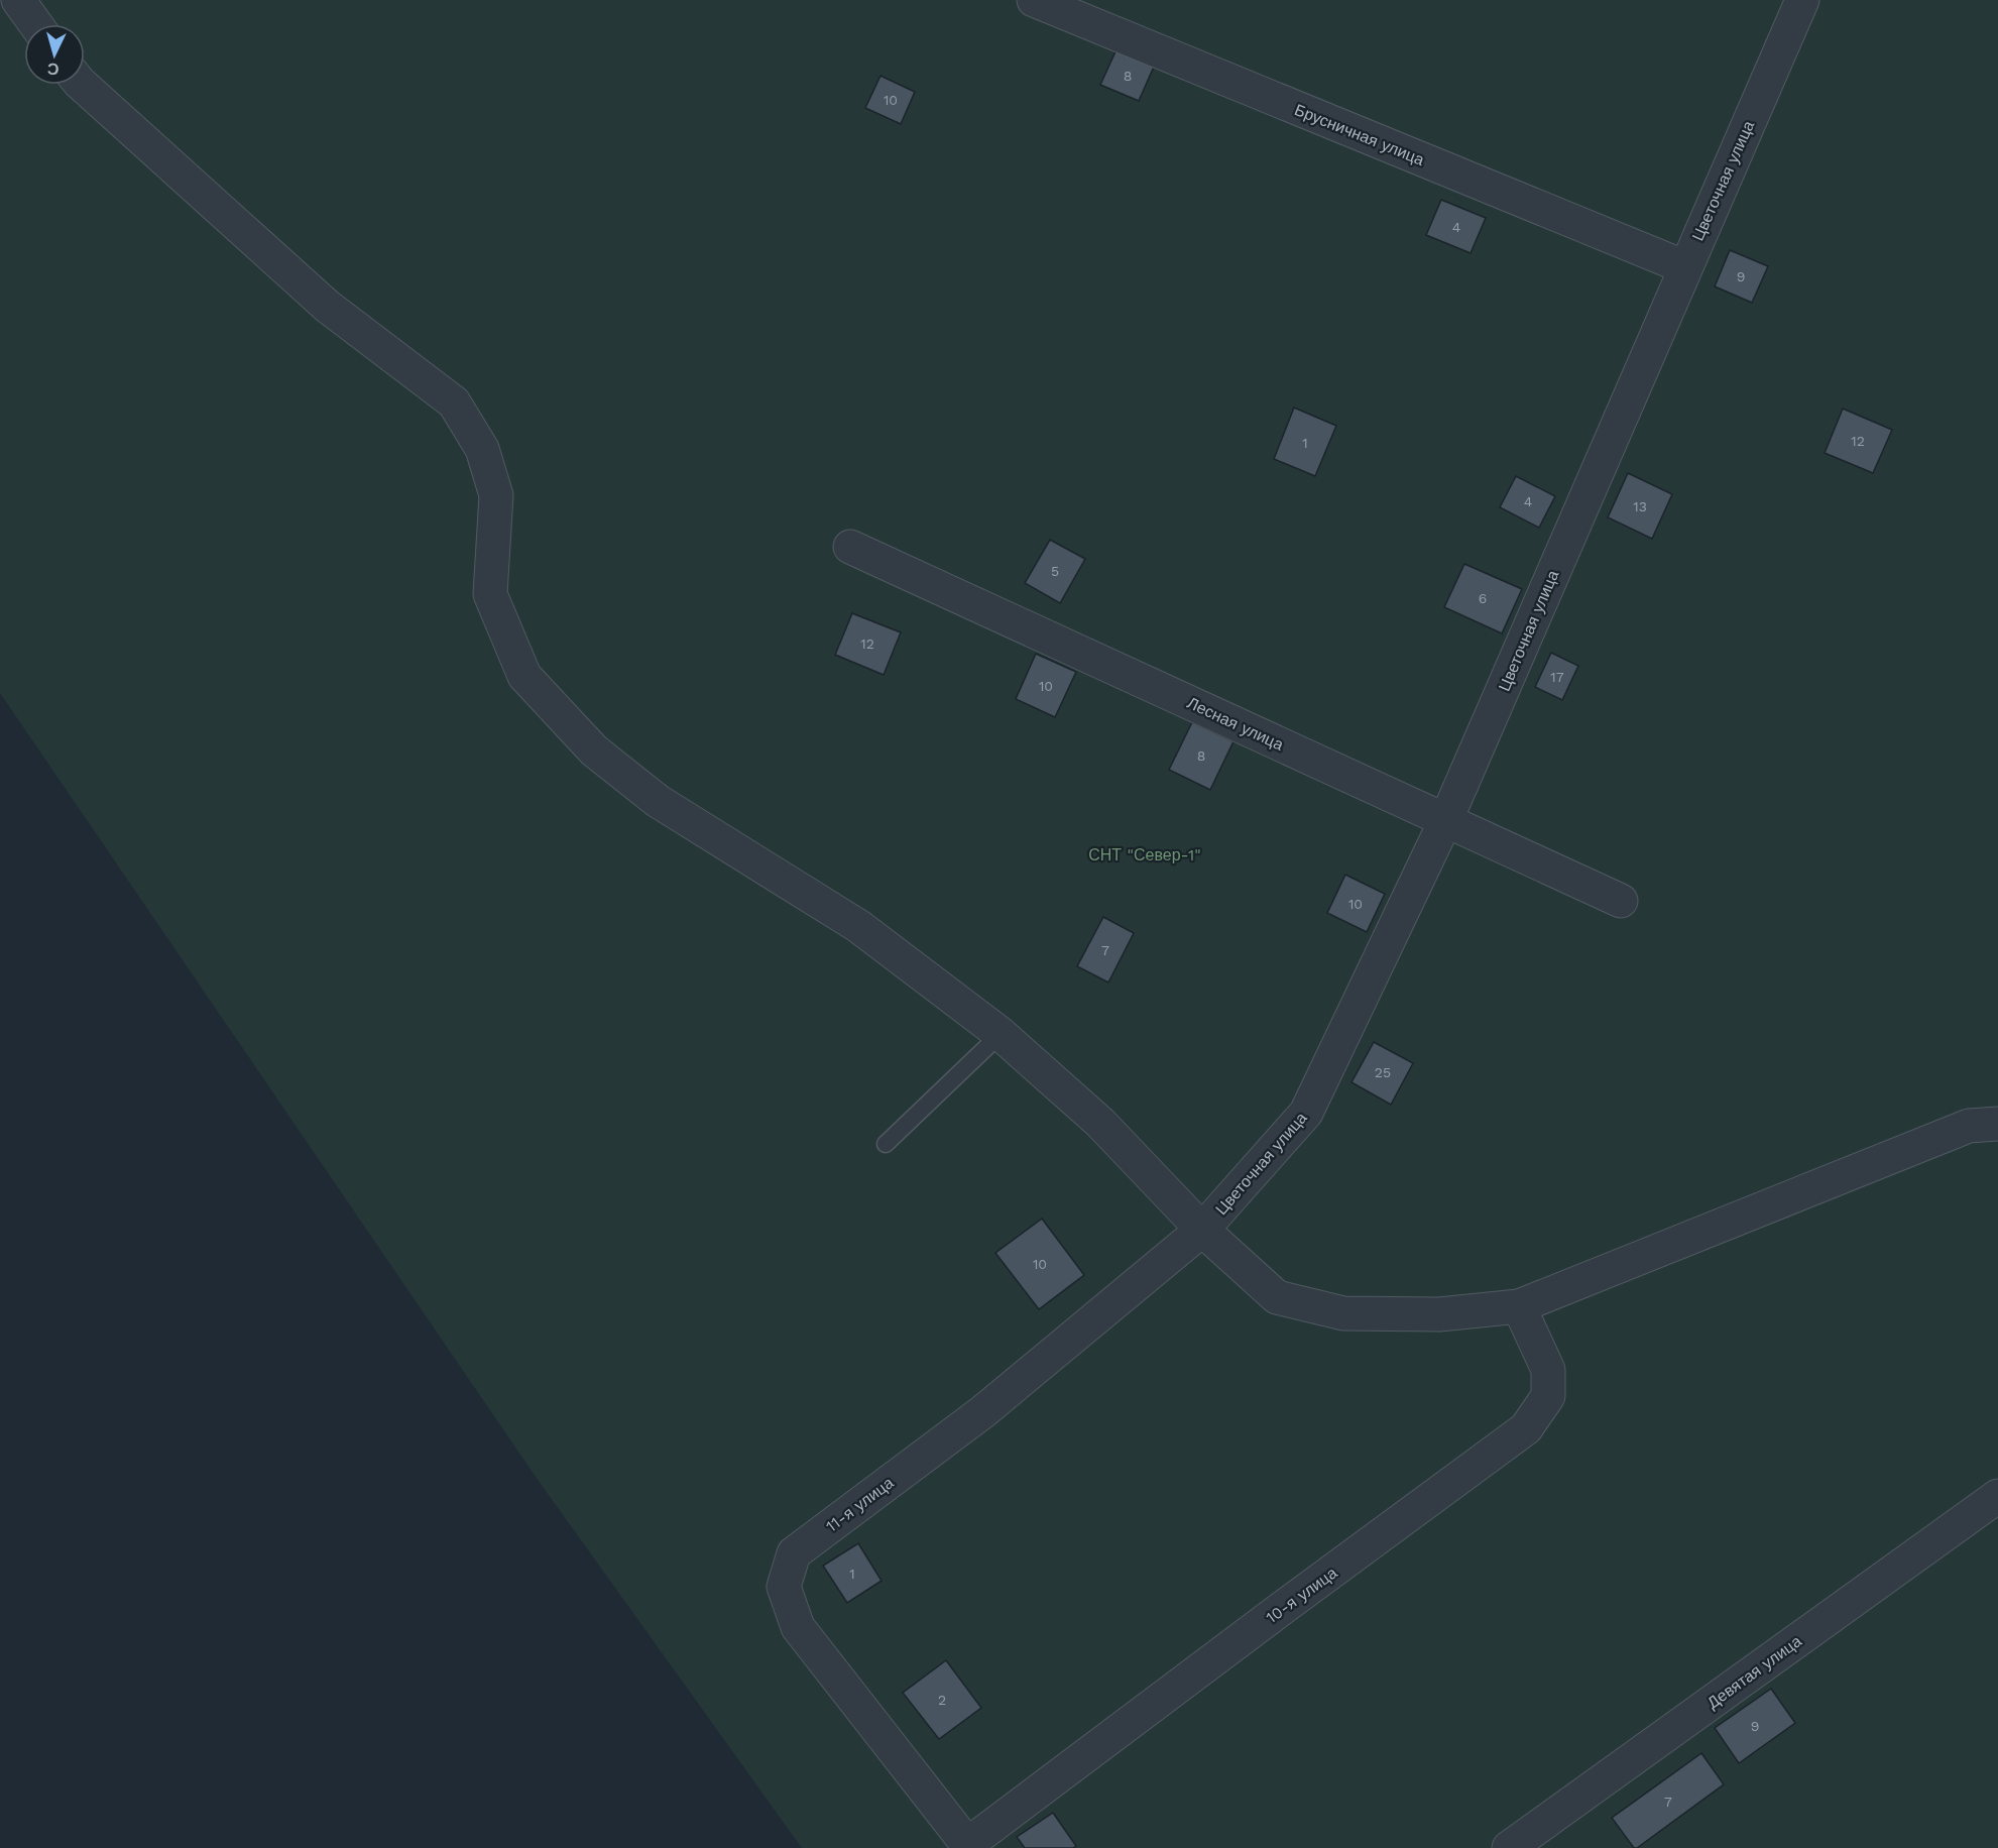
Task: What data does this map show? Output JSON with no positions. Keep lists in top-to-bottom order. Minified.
{"streets":{"street":["Брусничная улица","Цветочная улица","Лесная улица","11-я улица","10-я улица","Девятая улица"]},"crossings":[["Брусничная улица","Цветочная улица"],["Цветочная улица","Лесная улица"],["Цветочная улица","11-я улица"],["11-я улица","10-я улица"]],"parks":["СНТ \"Север-1\""],"house_numbers":["8","10","4","9","12","1","4","13","5","6","12","17","10","8","10","7","25","10","1","2","9","7"],"north":"bottom"}
